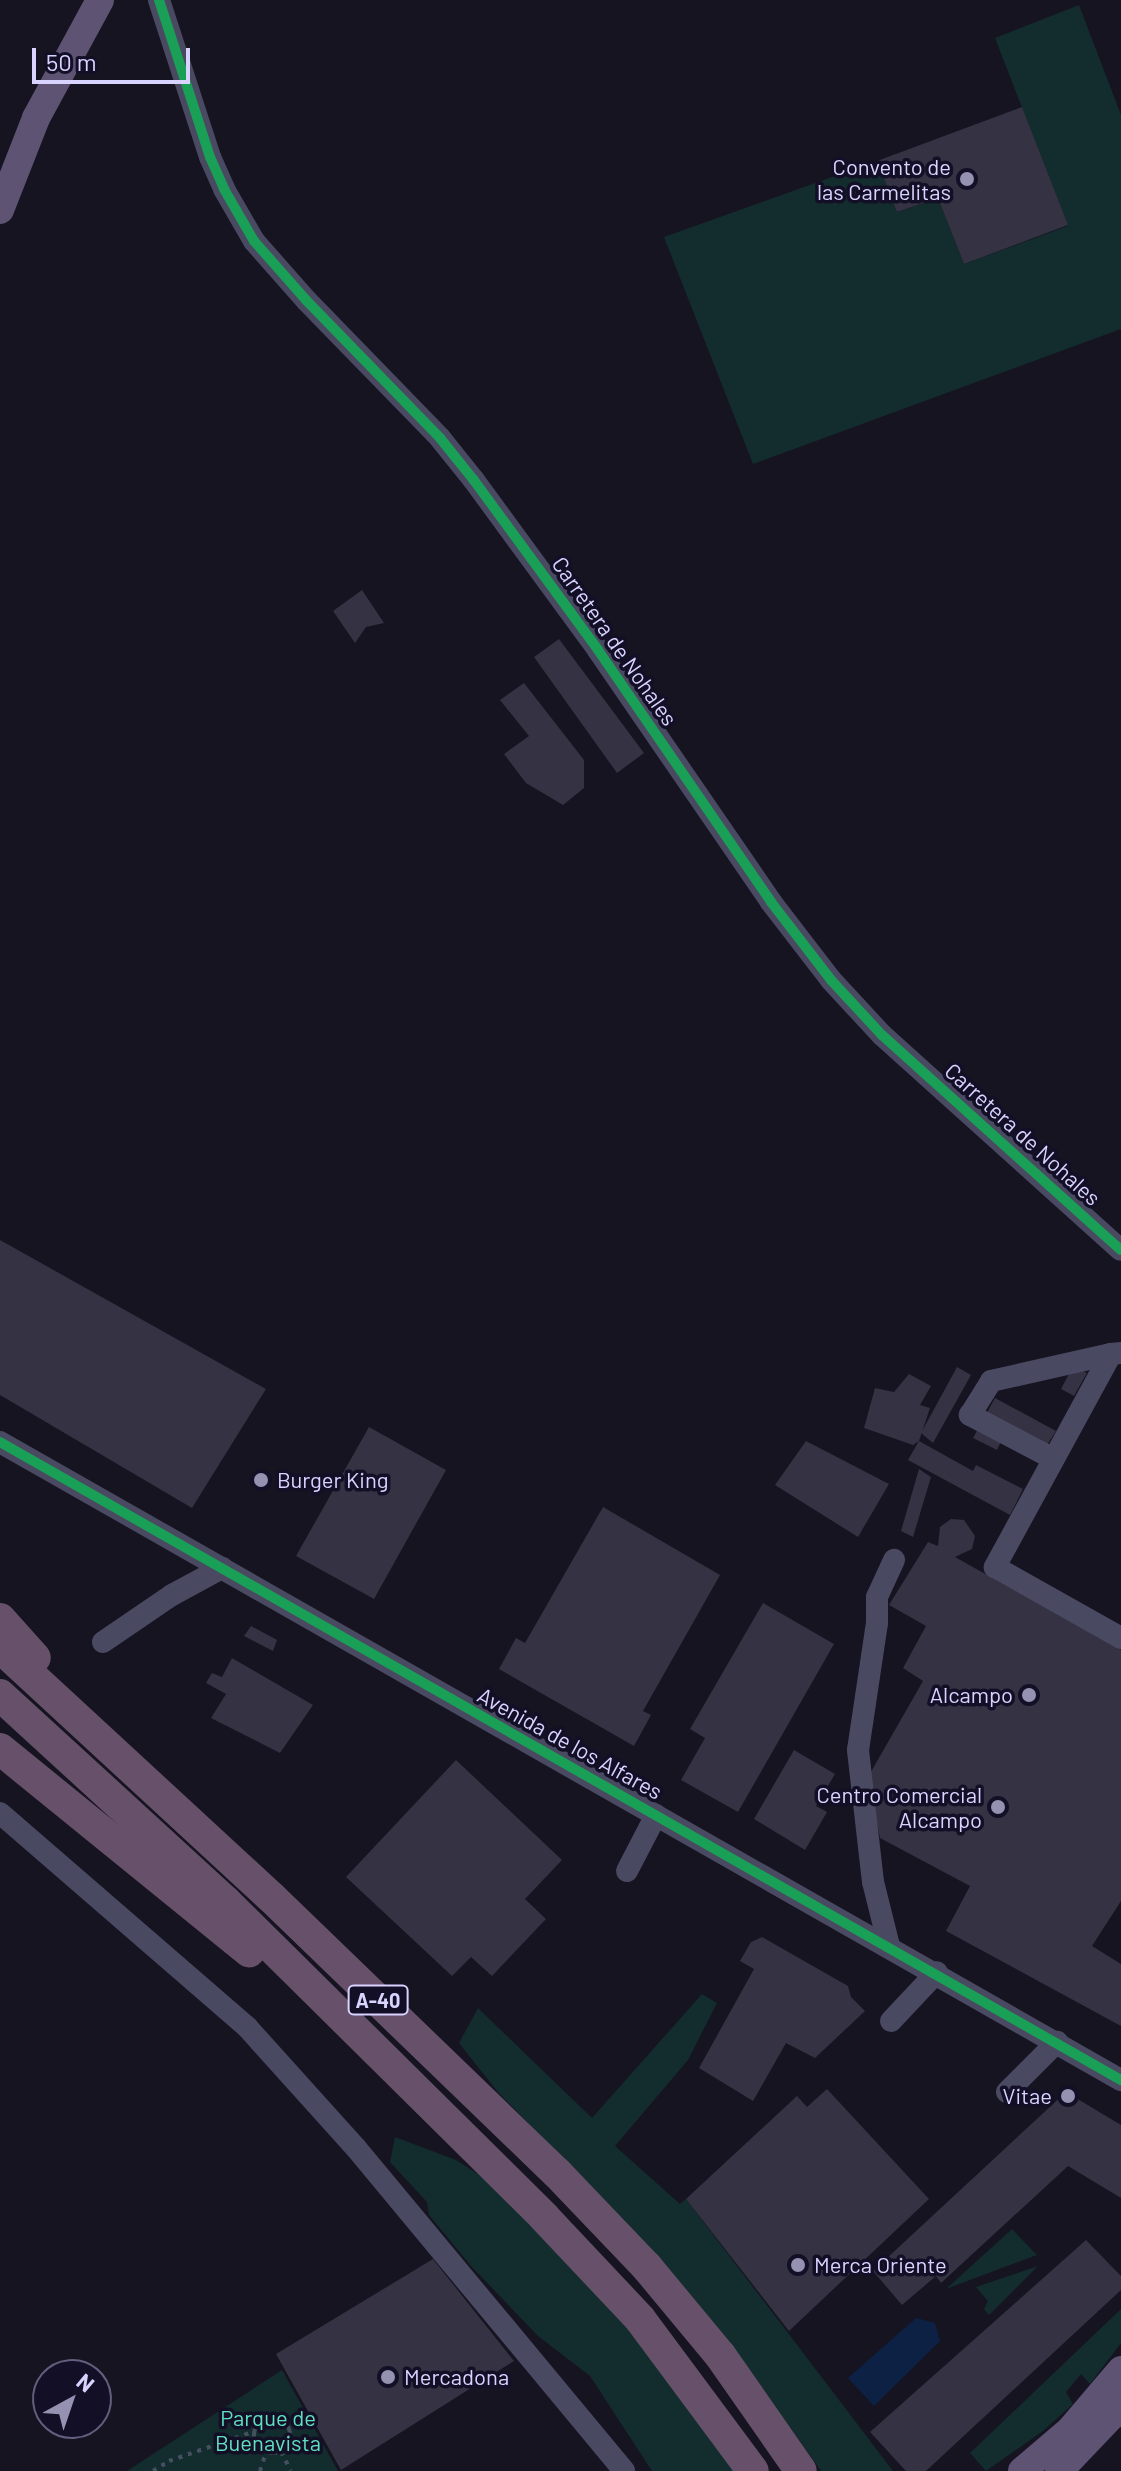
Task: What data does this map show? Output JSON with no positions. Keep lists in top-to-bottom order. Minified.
{"streets":{"highway":["A-40"],"street":["Carretera de Nohales","Avenida de los Alfares"]},"parks":["Parque de Buenavista"],"places":["Convento de las Carmelitas","Burger King","Alcampo","Centro Comercial Alcampo","Vitae","Merca Oriente","Mercadona"],"scale_bar":"50 m","north":"top right"}
